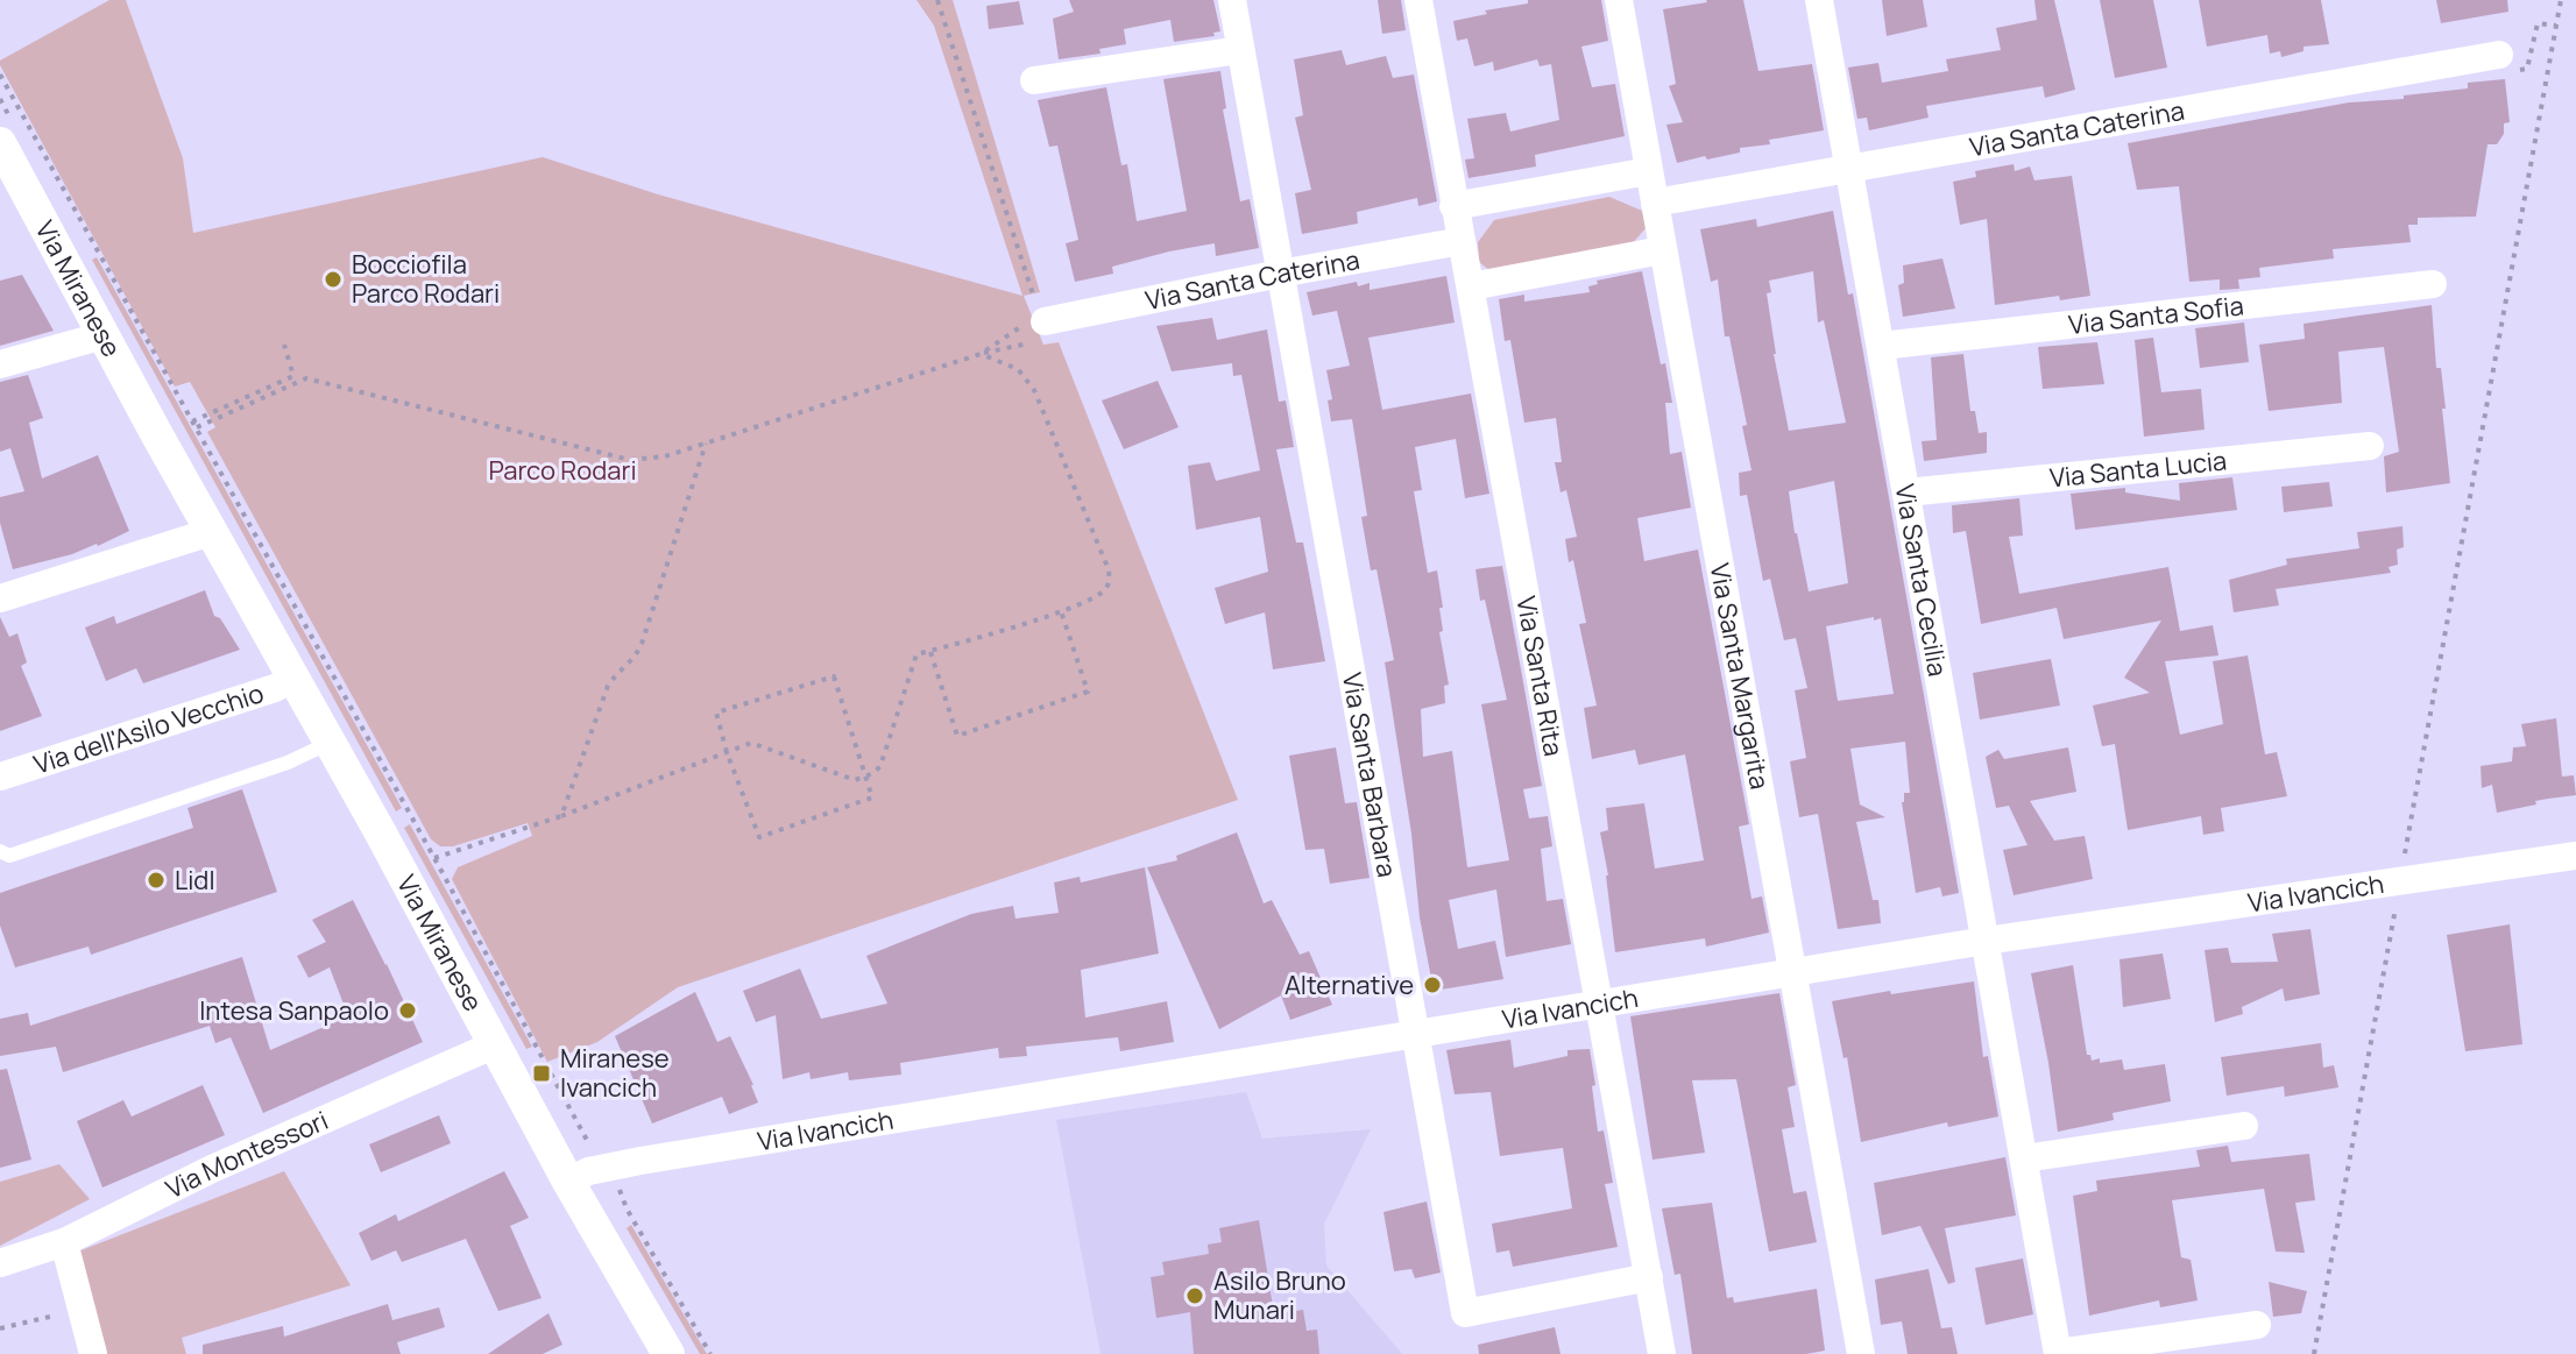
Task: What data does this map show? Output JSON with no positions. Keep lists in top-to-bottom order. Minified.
{"streets":{"street":["Via Santa Caterina","Via Miranese","Via Santa Sofia","Via Santa Lucia","Via Santa Cecilia","Via Santa Rita","Via Santa Margarita","Via dell'Asilo Vecchio","Via Santa Barbara","Via Ivancich","Via Montessori"]},"crossings":[["Via Santa Caterina","Via Santa Cecilia"],["Via Santa Caterina","Via Santa Rita"],["Via Santa Caterina","Via Santa Margarita"],["Via Santa Caterina","Via Santa Barbara"],["Via Miranese","Via dell'Asilo Vecchio"],["Via Miranese","Via Ivancich"],["Via Miranese","Via Montessori"],["Via Santa Sofia","Via Santa Cecilia"],["Via Santa Lucia","Via Santa Cecilia"],["Via Santa Cecilia","Via Ivancich"],["Via Santa Rita","Via Santa Barbara"],["Via Santa Rita","Via Ivancich"],["Via Santa Margarita","Via Ivancich"],["Via Santa Barbara","Via Ivancich"]],"parks":["Parco Rodari"],"places":{"other":["Bocciofila Parco Rodari","Lidl","Alternative","Intesa Sanpaolo","Asilo Bruno Munari"],"transit":["Miranese Ivancich"]}}
